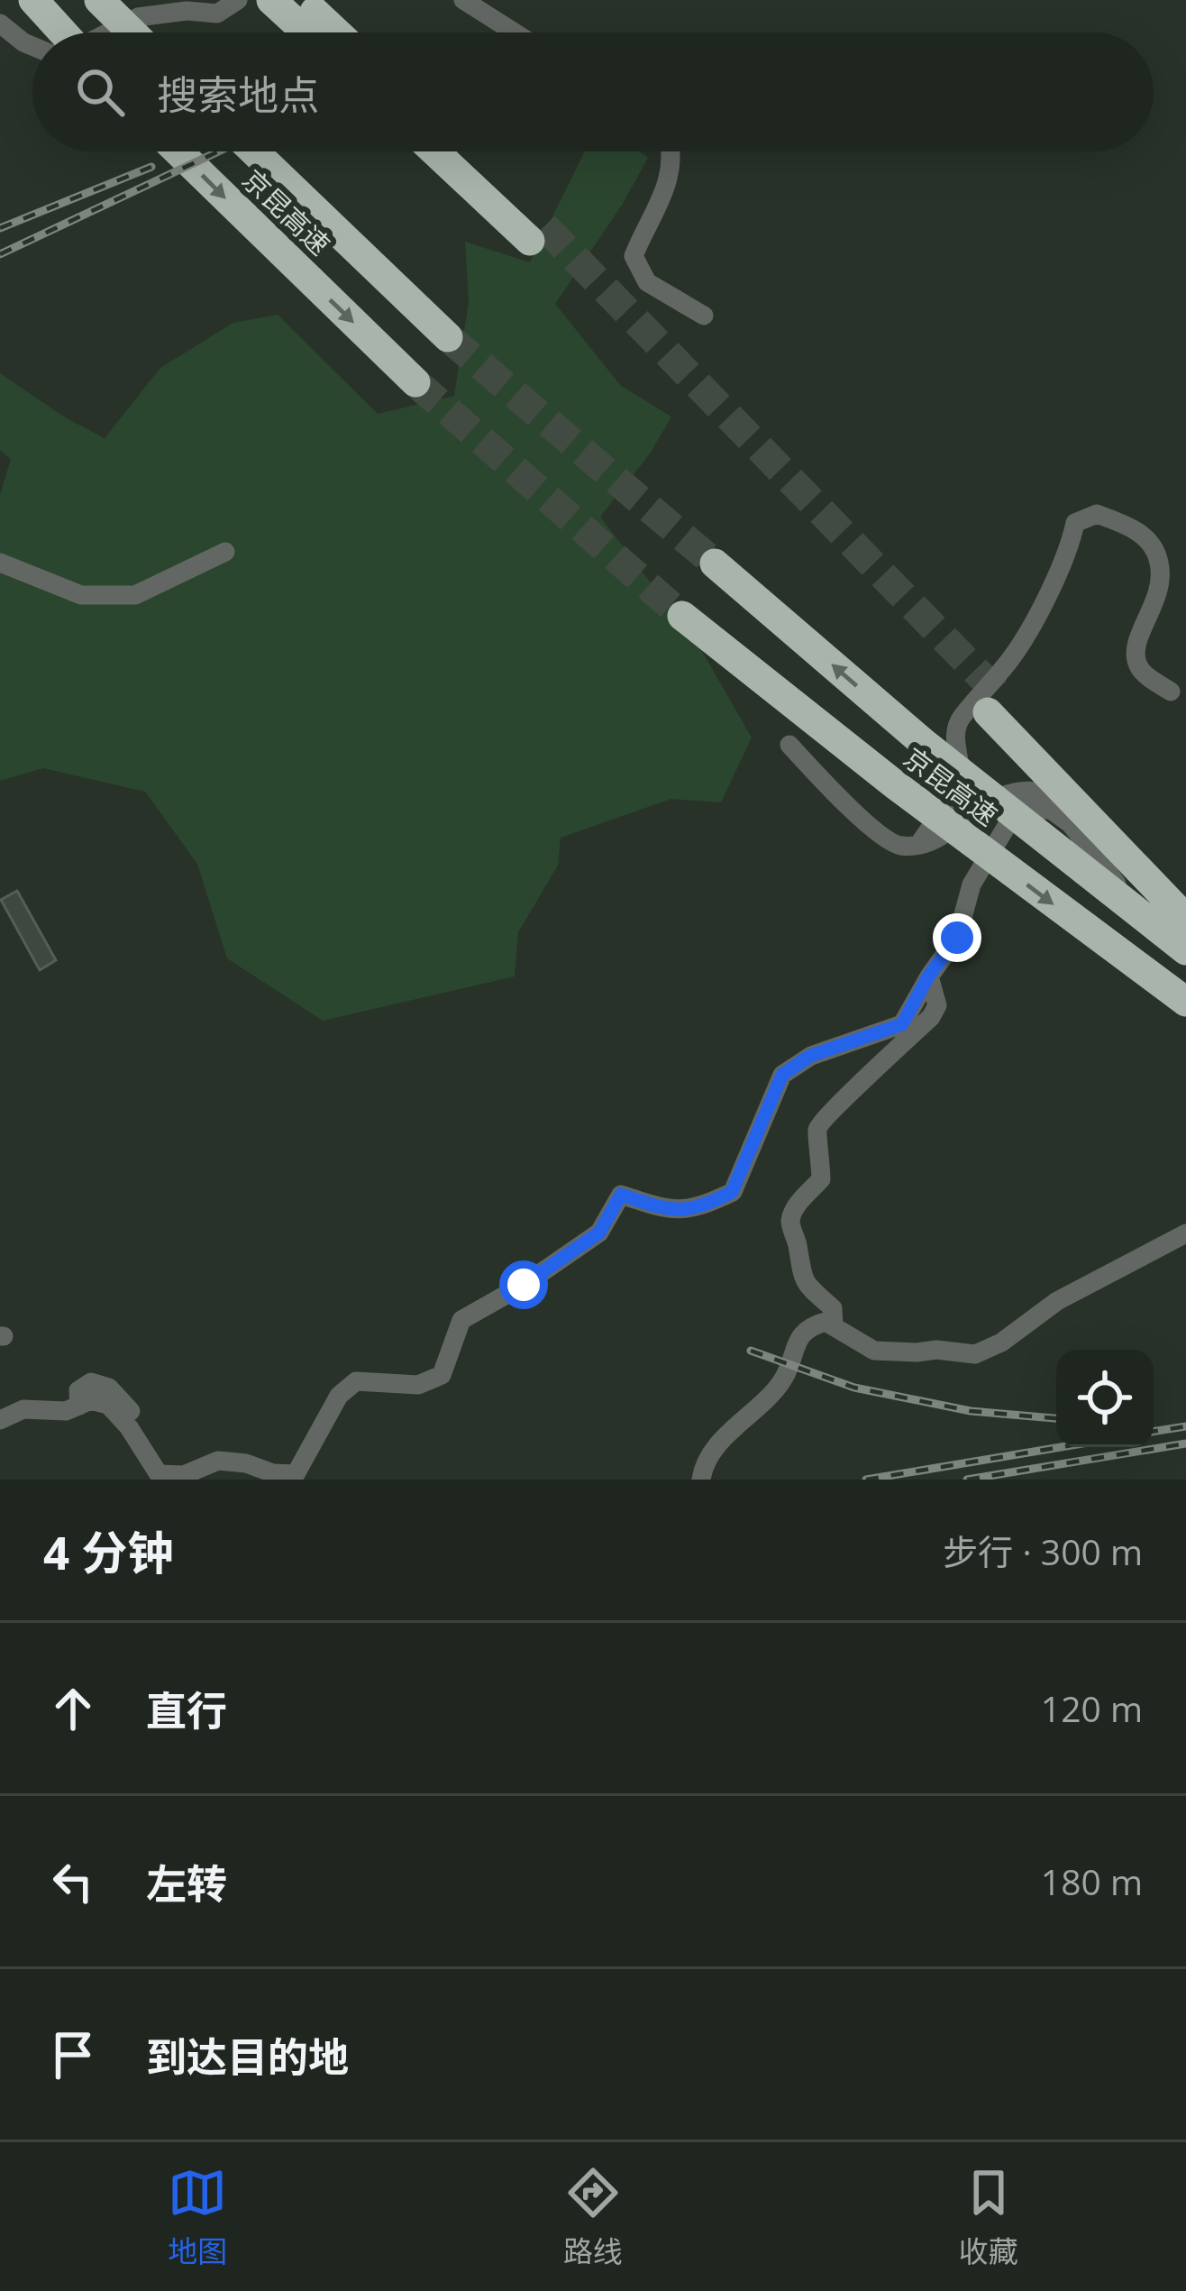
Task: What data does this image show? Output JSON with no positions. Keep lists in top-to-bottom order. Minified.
{"streets":{"highway":["京昆高速"]},"page":{"search":"搜索地点","heading":["4 分钟","步行 · 300 m"],"list":[["直行","120 m"],["左转","180 m"],"到达目的地"],"nav":["地图","路线","收藏"]}}
